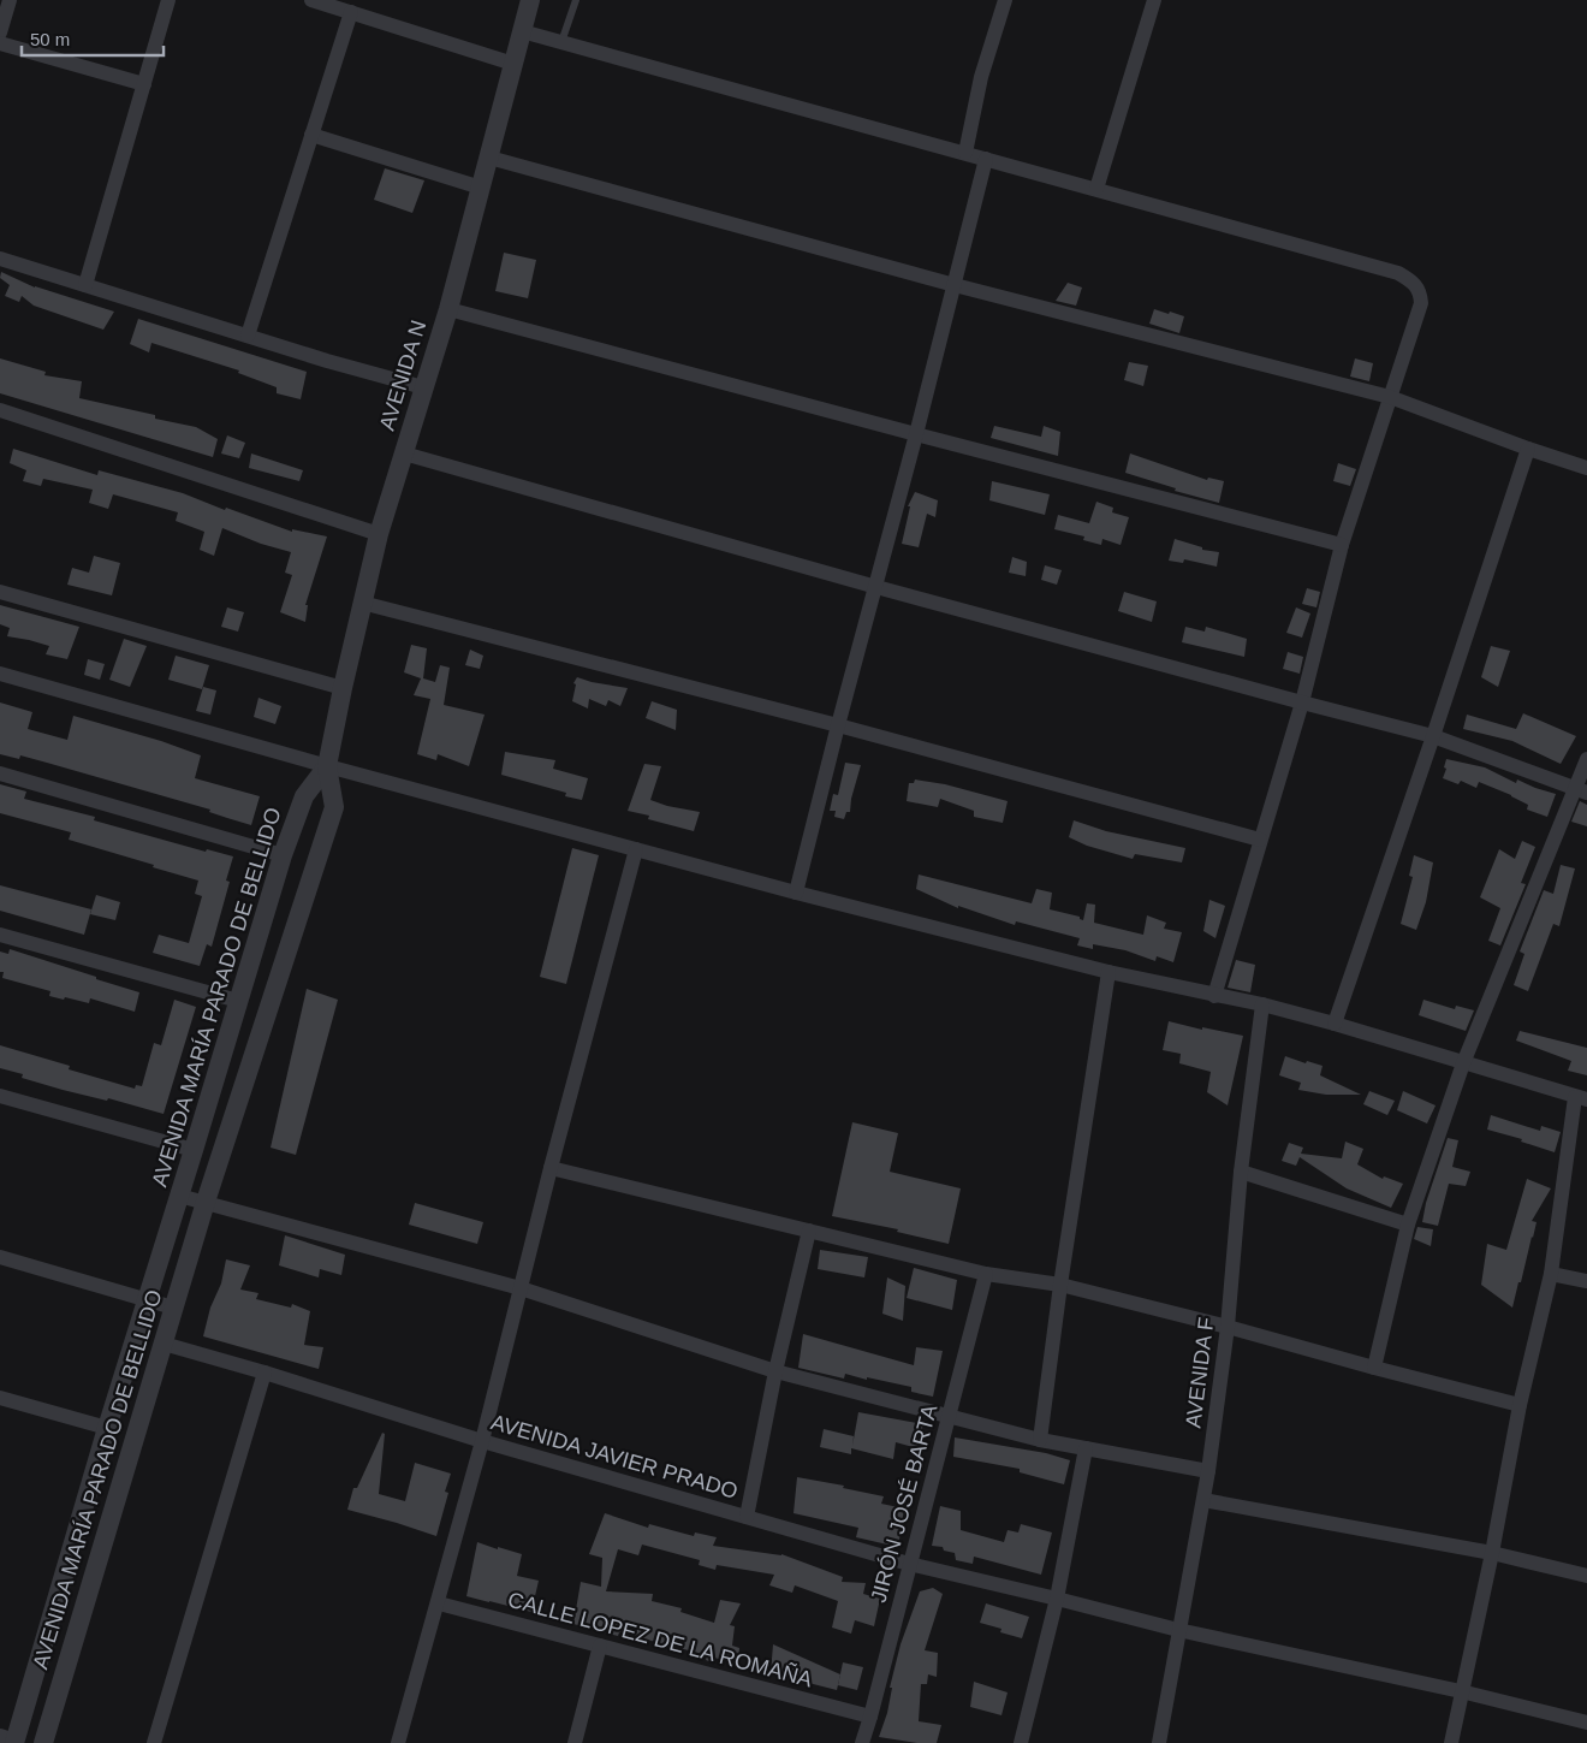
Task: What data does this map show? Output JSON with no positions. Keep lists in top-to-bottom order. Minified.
{"streets":{"street":["AVENIDA N","AVENIDA MARÍA PARADO DE BELLIDO","AVENIDA F","AVENIDA JAVIER PRADO","JIRÓN JOSÉ BARTA","CALLE LOPEZ DE LA ROMAÑA"]},"crossings":[["AVENIDA N","AVENIDA MARÍA PARADO DE BELLIDO"],["AVENIDA MARÍA PARADO DE BELLIDO","AVENIDA JAVIER PRADO"],["AVENIDA F","AVENIDA JAVIER PRADO"],["AVENIDA JAVIER PRADO","JIRÓN JOSÉ BARTA"],["JIRÓN JOSÉ BARTA","CALLE LOPEZ DE LA ROMAÑA"]],"scale_bar":"50 m"}
